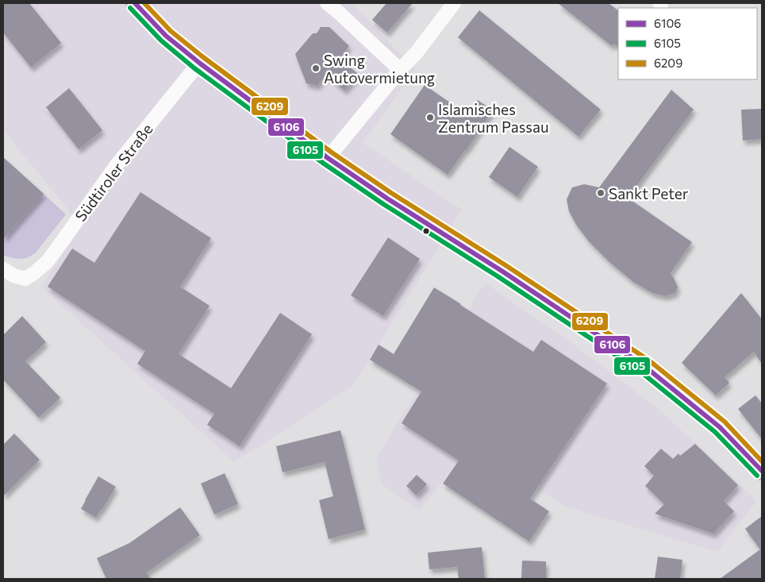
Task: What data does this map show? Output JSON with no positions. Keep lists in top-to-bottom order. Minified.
{"streets":{"street":["Südtiroler Straße"]},"places":["Swing Autovermietung","Islamisches Zentrum Passau","Sankt Peter"],"lines":["transit line 6106","transit line 6209","transit line 6105"],"legend":["6106","6105","6209"]}
